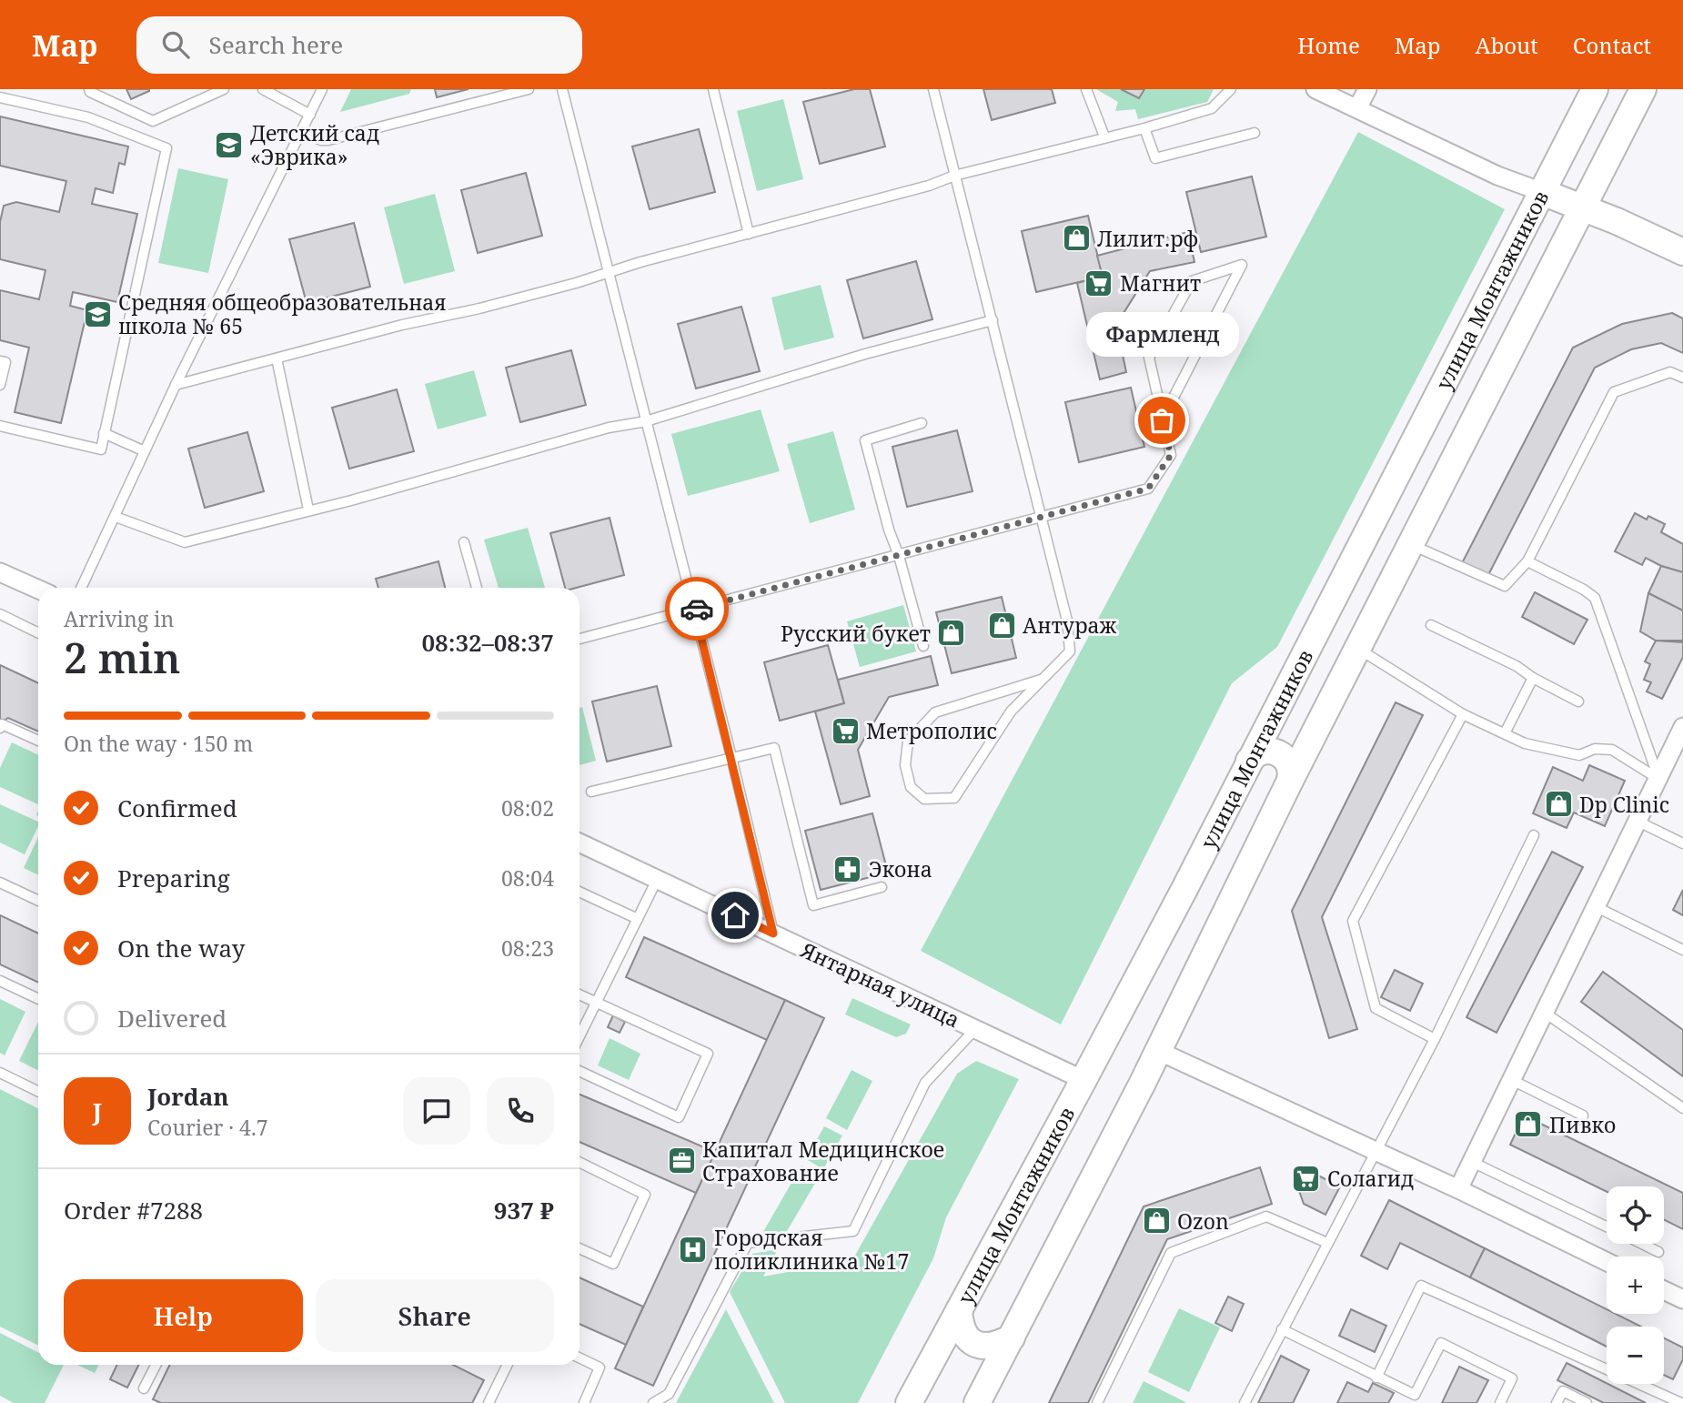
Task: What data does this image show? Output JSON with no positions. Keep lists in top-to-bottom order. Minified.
{"streets":{"main road":["улица Монтажников"],"street":["Янтарная улица"]},"crossings":[["улица Монтажников","Янтарная улица"]],"places":{"school or university":["Детский сад «Эврика»","Средняя общеобразовательная школа № 65"],"shop":["Лилит.рф","Антураж","Русский букет","Dp Clinic","Пивко","Ozon"],"supermarket":["Магнит","Метрополис","Солагид"],"other":["Фармленд"],"pharmacy":["Экона"],"office":["Капитал Медицинское Страхование"],"hospital":["Городская поликлиника №17"]},"page":{"header":"Map","search":"Search here","nav":["Home","Map","About","Contact"],"bubble":"Фармленд","heading":["2 min","Arriving in","08:32–08:37"],"panel":["Jordan","Courier · 4.7","Order #7288","937 ₽"],"bar":"On the way · 150 m","list":[["Confirmed","08:02"],["Preparing","08:04"],["On the way","08:23"],"Delivered"],"round":"J","map_buttons":["+","−"],"buttons":["Help","Share"]}}
